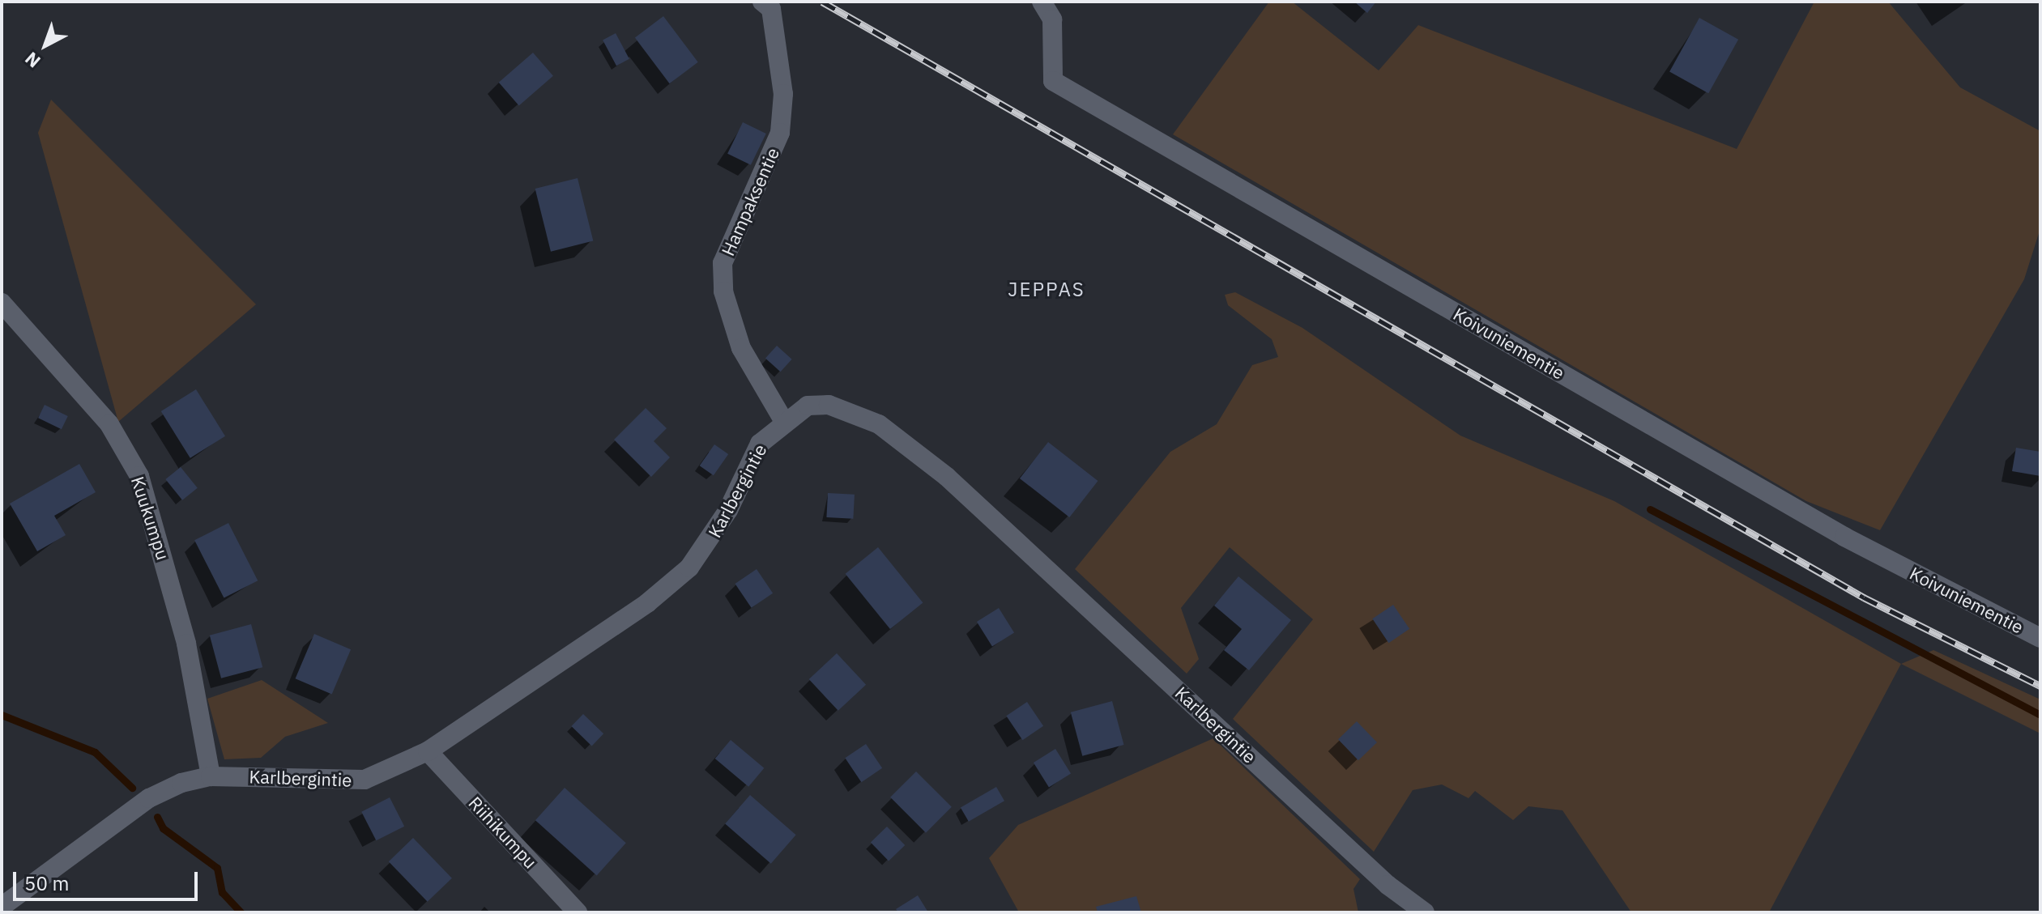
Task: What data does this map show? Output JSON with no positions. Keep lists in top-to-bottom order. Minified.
{"streets":{"street":["Hampaksentie","Koivuniementie","Karlbergintie","Kuukumpu","Riihikumpu"]},"crossings":[["Hampaksentie","Karlbergintie"],["Karlbergintie","Kuukumpu"],["Karlbergintie","Riihikumpu"]],"districts":["JEPPAS"],"scale_bar":"50 m","north":"bottom left"}
